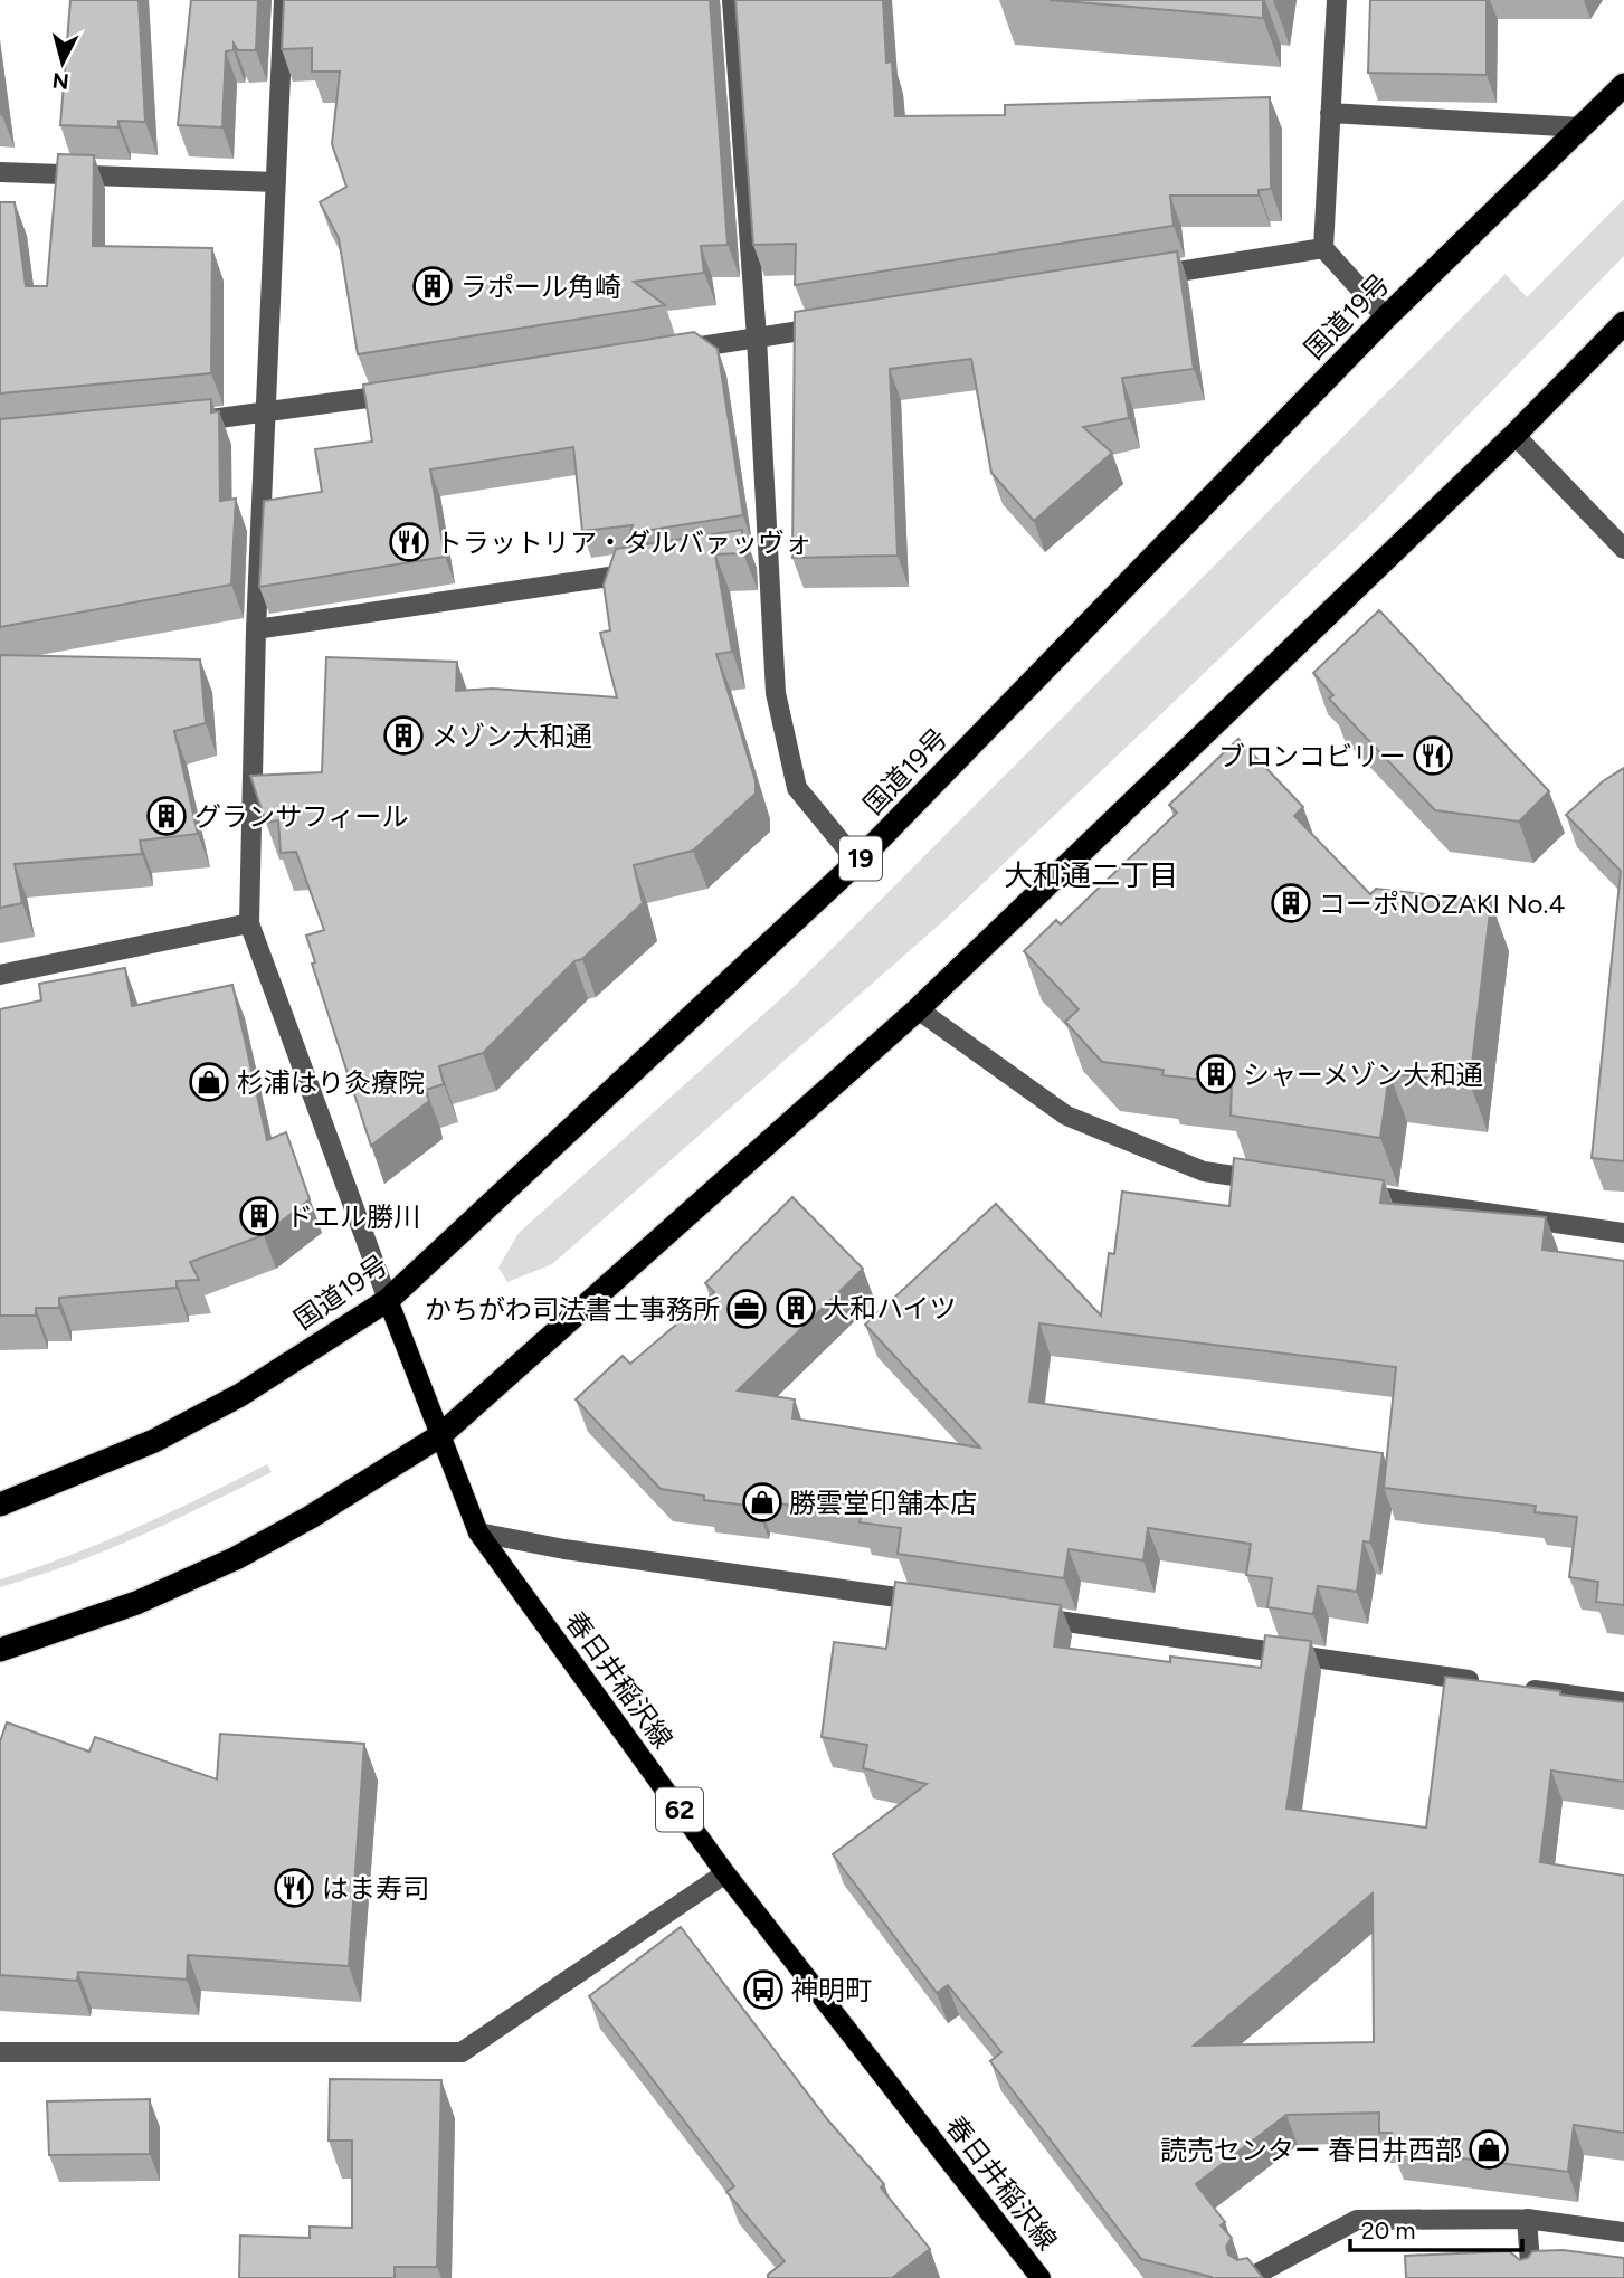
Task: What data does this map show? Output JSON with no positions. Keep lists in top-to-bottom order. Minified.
{"streets":{"highway":["国道19号","19"],"main road":["春日井稲沢線","62"]},"crossings":[["国道19号","春日井稲沢線"]],"districts":["大和通二丁目"],"places":{"building":["ラポール角崎","メゾン大和通","グランサフィール","コーポNOZAKI No.4","シャーメゾン大和通","ドエル勝川","大和ハイツ"],"restaurant":["トラットリア・ダルバァッヴォ","ブロンコビリー","はま寿司"],"shop":["杉浦はり灸療院","勝雲堂印舗本店","読売センター 春日井西部"],"office":["かちがわ司法書士事務所"],"bus stop":["神明町"]},"scale_bar":"20 m","north":"bottom"}
